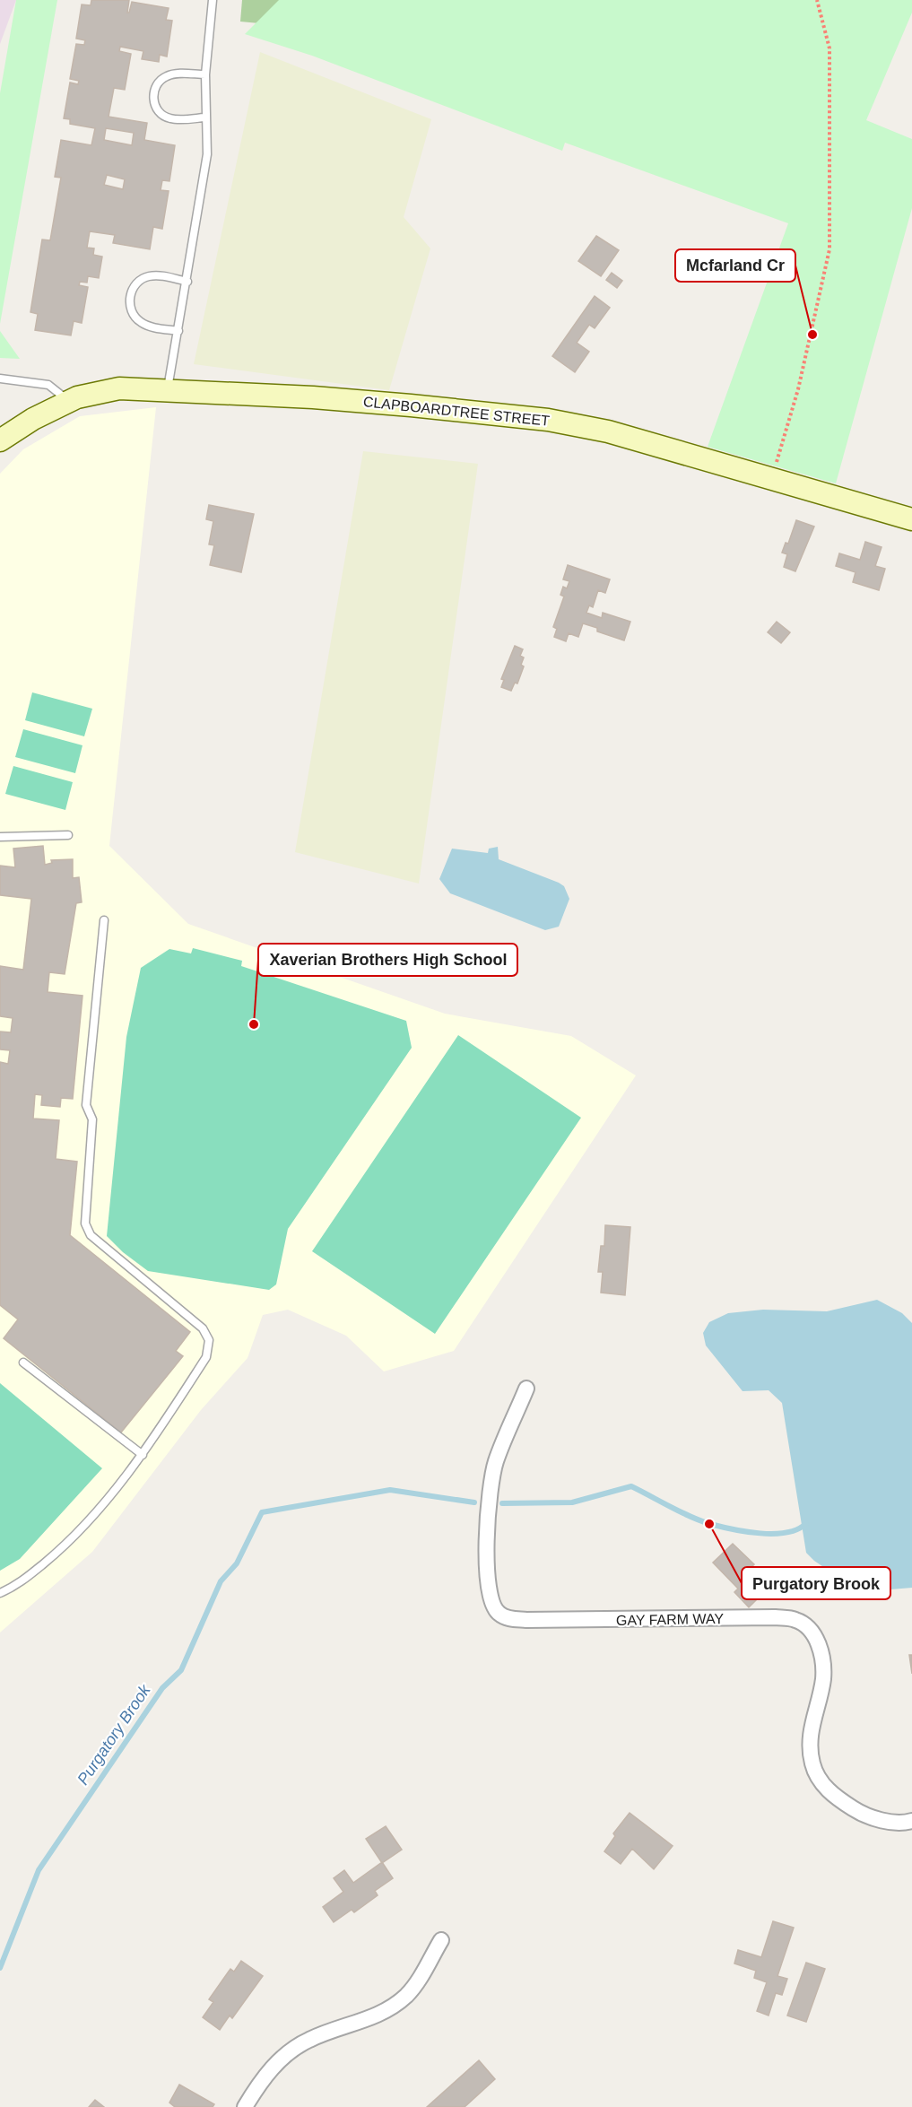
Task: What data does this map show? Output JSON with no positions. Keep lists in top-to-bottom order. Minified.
{"streets":{"main road":["CLAPBOARDTREE STREET"],"street":["GAY FARM WAY"]},"water":["Purgatory Brook"],"places":["Mcfarland Cr","Xaverian Brothers High School","Purgatory Brook"]}
